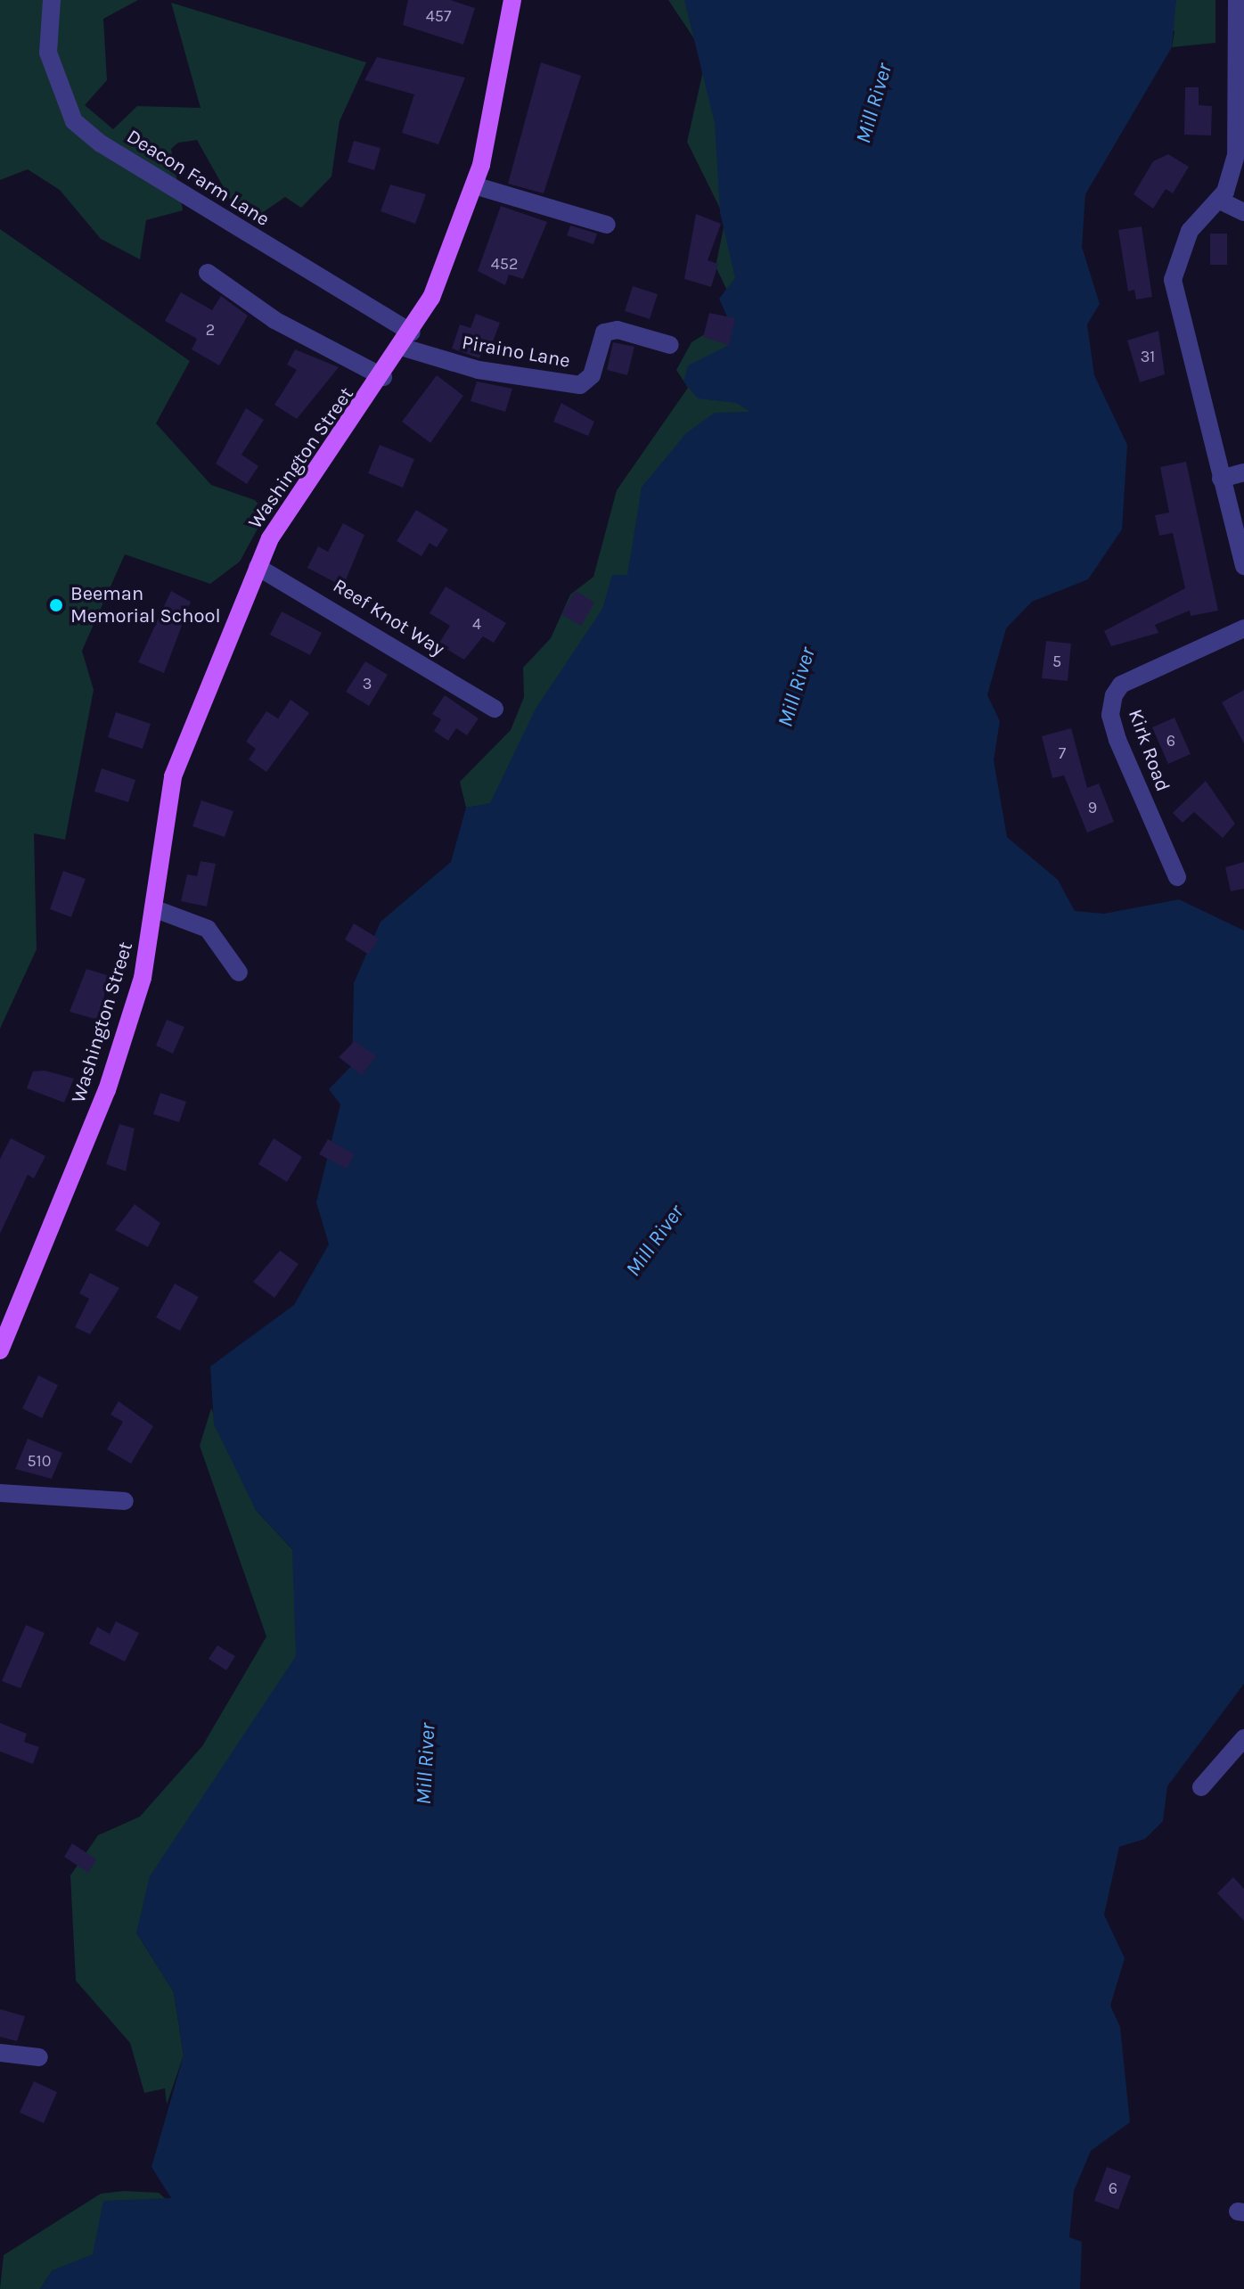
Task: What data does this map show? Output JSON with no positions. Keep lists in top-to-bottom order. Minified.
{"streets":{"main road":["Washington Street"],"street":["Deacon Farm Lane","Piraino Lane","Reef Knot Way","Kirk Road"]},"crossings":[["Deacon Farm Lane","Piraino Lane"],["Deacon Farm Lane","Washington Street"],["Piraino Lane","Washington Street"],["Washington Street","Reef Knot Way"]],"water":["Mill River"],"places":["Beeman Memorial School"],"house_numbers":["457","452","2","31","4","5","3","6","7","9","510","6"]}
